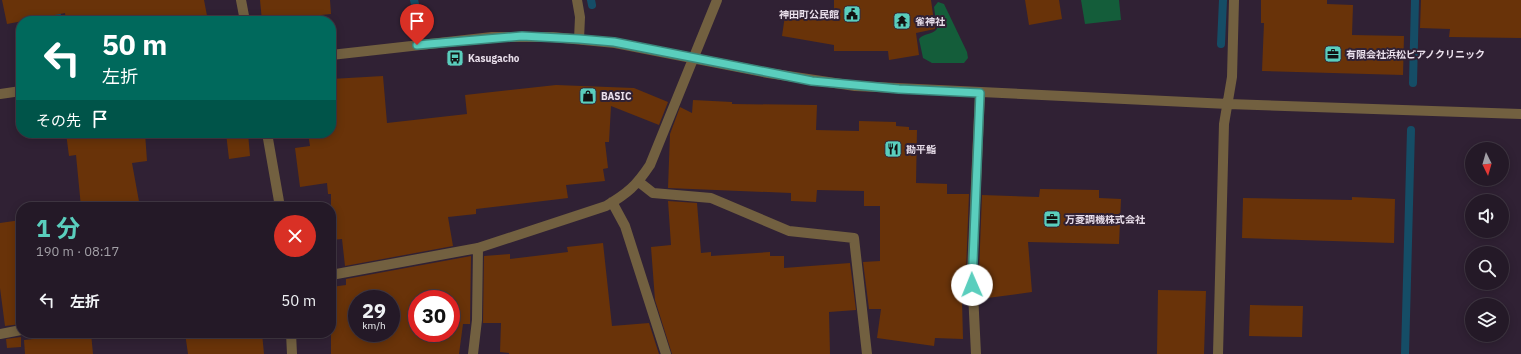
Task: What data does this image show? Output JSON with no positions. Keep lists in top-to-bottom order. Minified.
{"places":{"public building":["神田町公民館"],"temple":["雀神社"],"office":["有限会社浜松ピアノクリニック","万菱調機株式会社"],"bus stop":["Kasugacho"],"shop":["BASIC"],"restaurant":["勘平鮨"]},"north":"bottom","page":{"turn":["50 m","左折"],"then":"その先","heading":["1 分","190 m · 08:17"],"list":[{"name":"左折","value":"50 m"}],"speed":"29 km/h","limit":"30"}}
